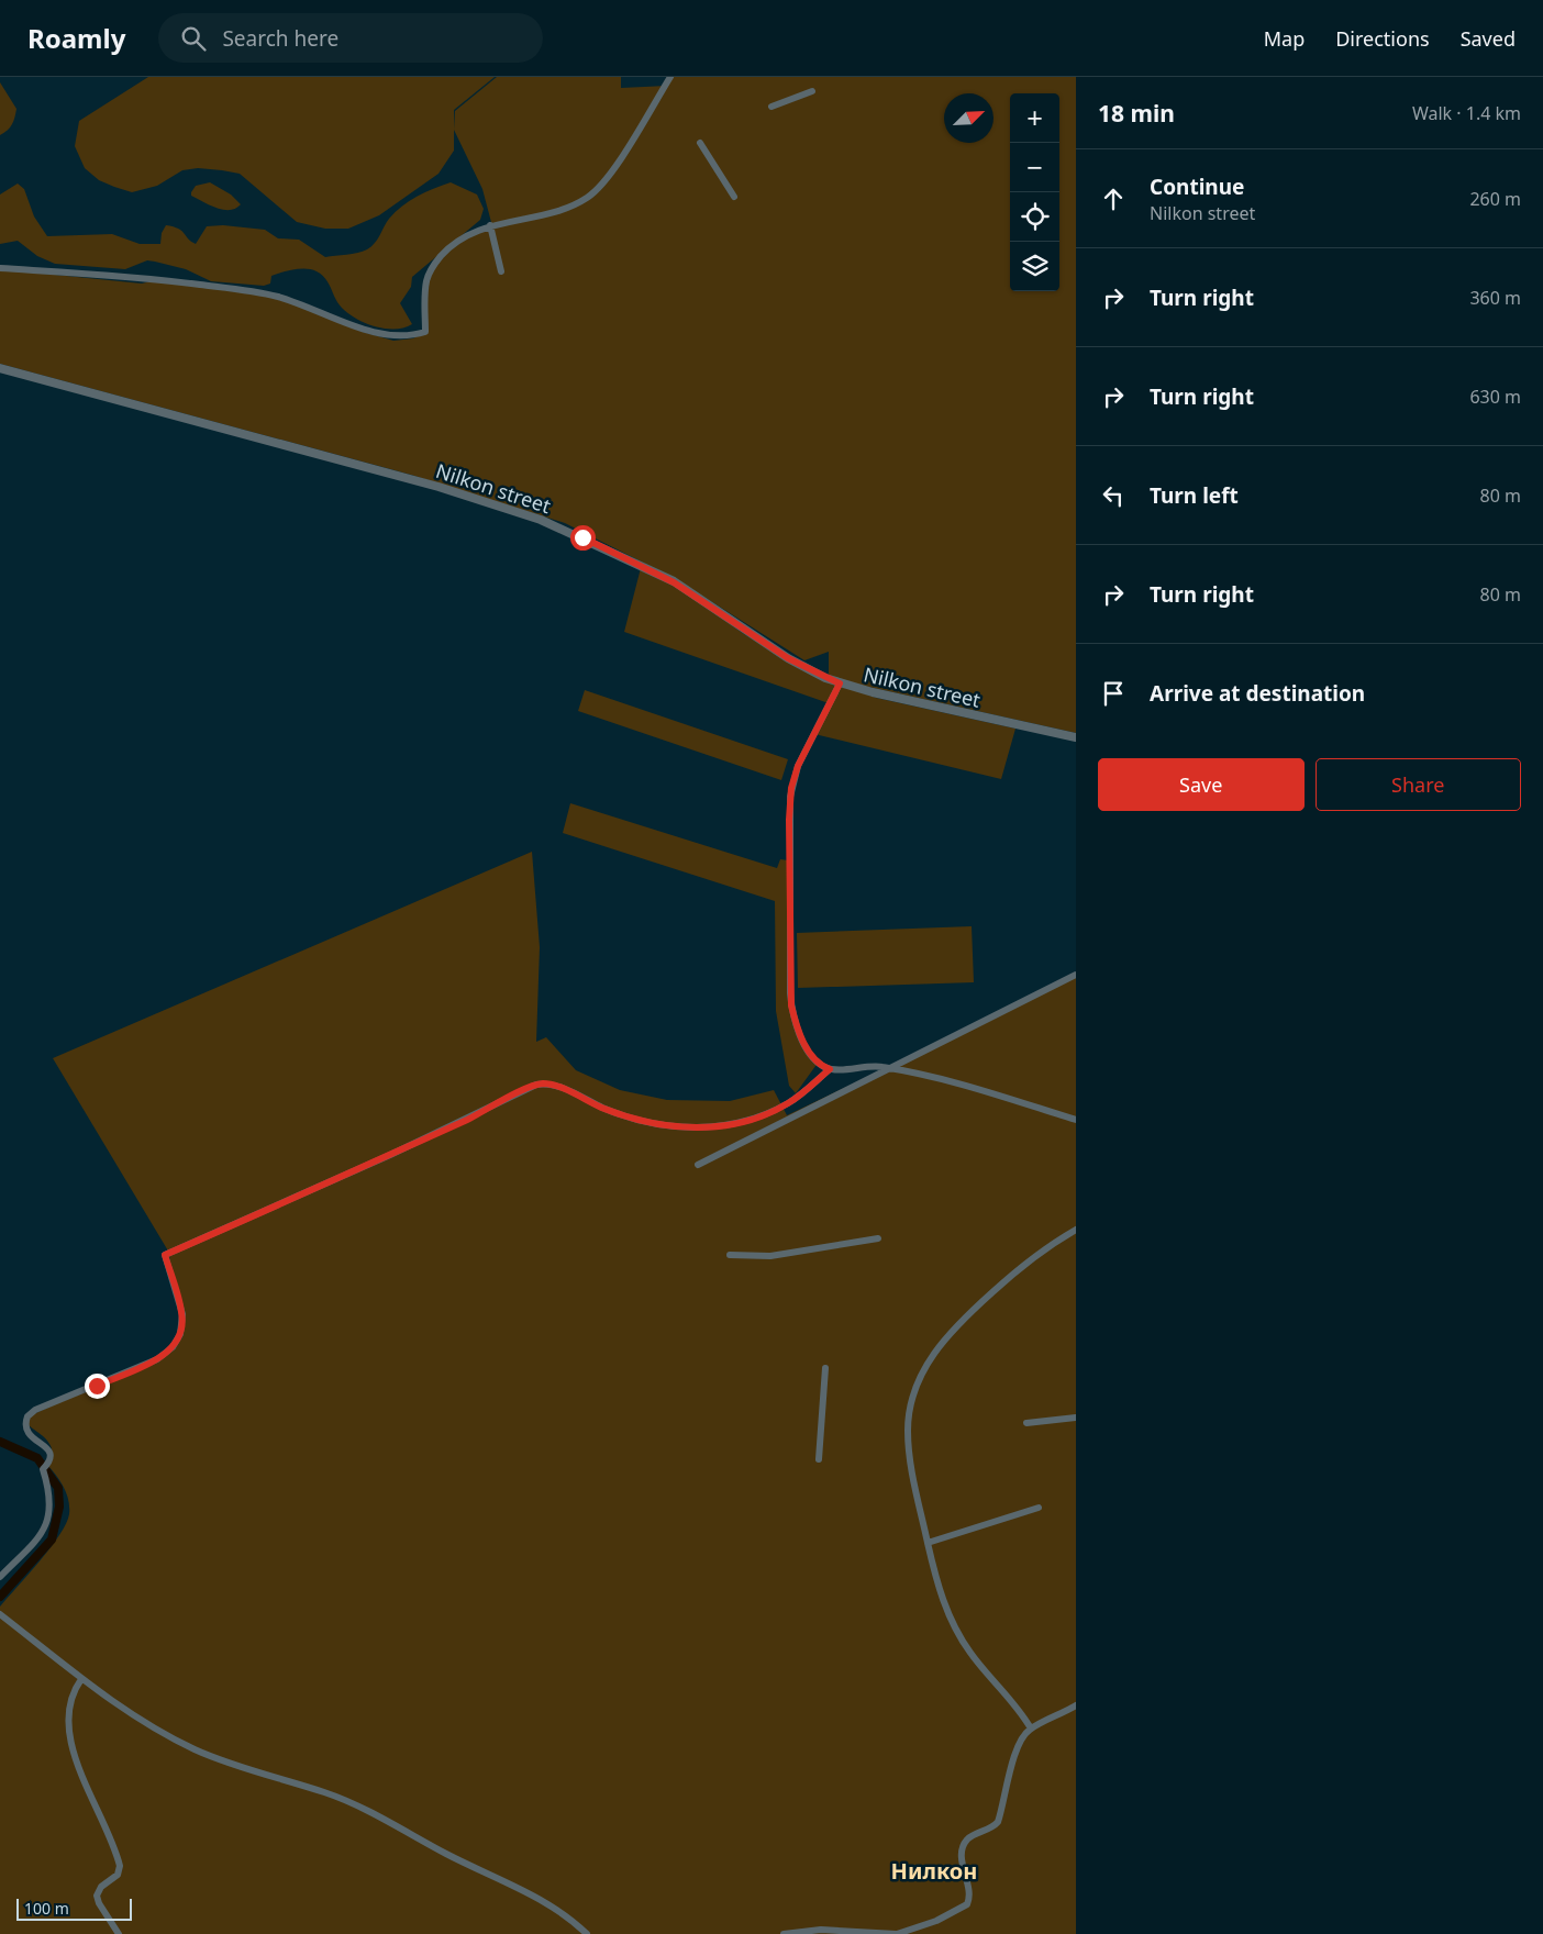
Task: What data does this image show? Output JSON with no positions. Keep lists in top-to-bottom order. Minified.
{"streets":{"street":["Nilkon street"]},"districts":["Нилкон"],"scale_bar":"100 m","north":"top right","page":{"header":"Roamly","search":"Search here","nav":["Map","Directions","Saved"],"heading":["18 min","Walk · 1.4 km"],"map_buttons":["+","−"],"list":[["Continue","Nilkon street","260 m"],["Turn right","360 m"],["Turn right","630 m"],["Turn left","80 m"],["Turn right","80 m"],"Arrive at destination"],"buttons":["Save","Share"],"scale":"100 m"}}
